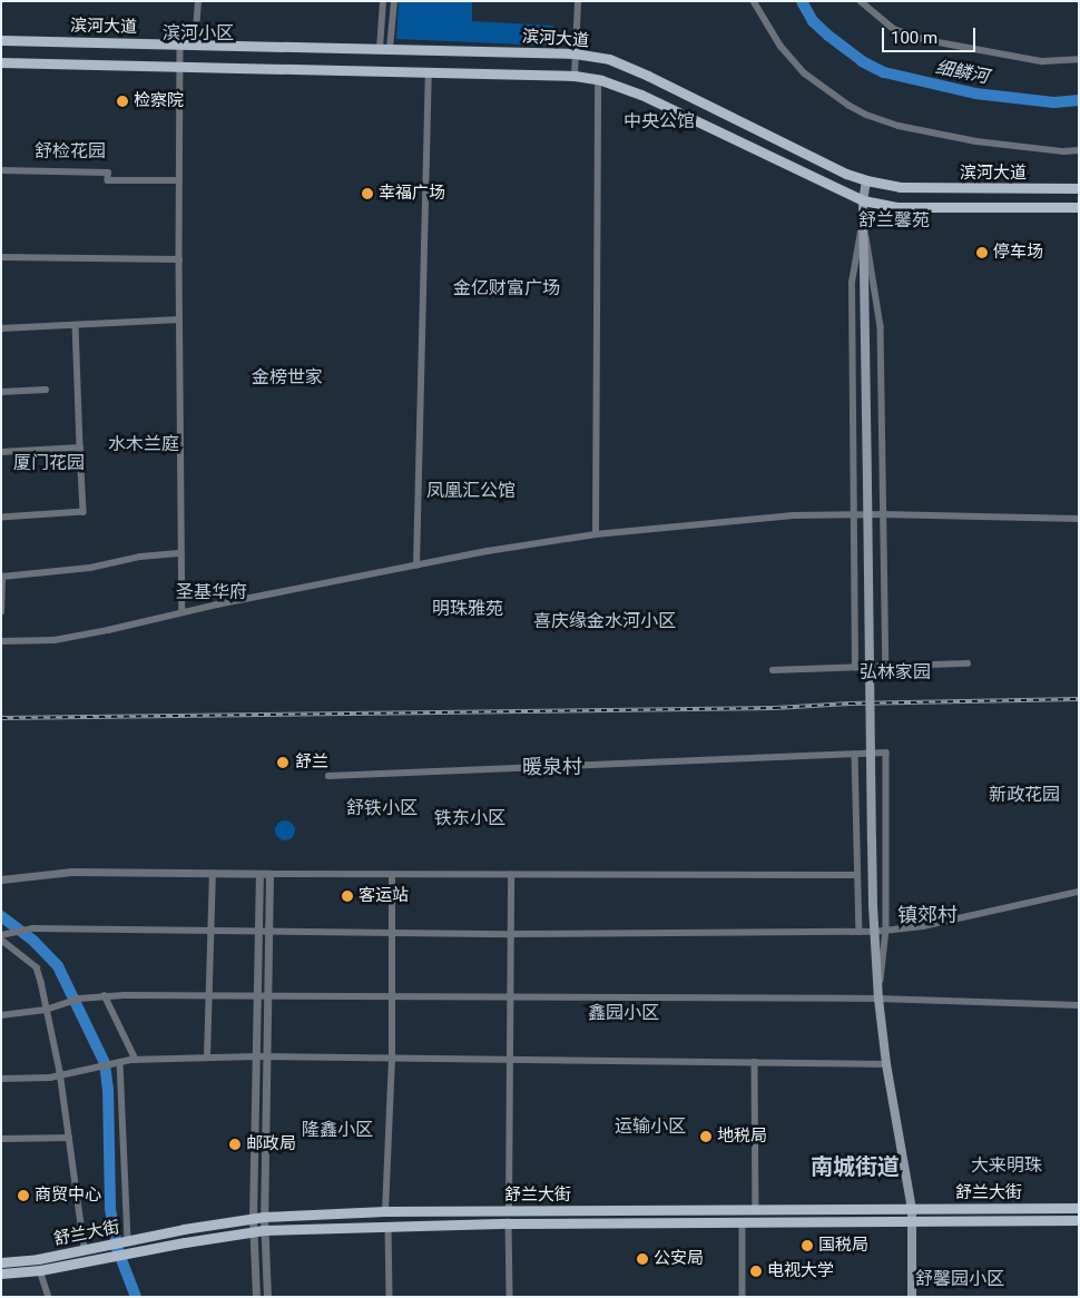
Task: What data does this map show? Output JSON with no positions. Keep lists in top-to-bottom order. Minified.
{"streets":{"main road":["滨河大道","舒兰大街"]},"districts":["滨河小区","中央公馆","舒检花园","舒兰馨苑","金亿财富广场","金榜世家","水木兰庭","厦门花园","凤凰汇公馆","圣基华府","明珠雅苑","喜庆缘金水河小区","弘林家园","暖泉村","新政花园","舒铁小区","铁东小区","镇郊村","鑫园小区","运输小区","隆鑫小区","大来明珠","南城街道","舒馨园小区"],"water":["细鳞河"],"places":["检察院","幸福广场","停车场","舒兰","客运站","地税局","邮政局","商贸中心","国税局","公安局","电视大学"],"scale_bar":"100 m"}
